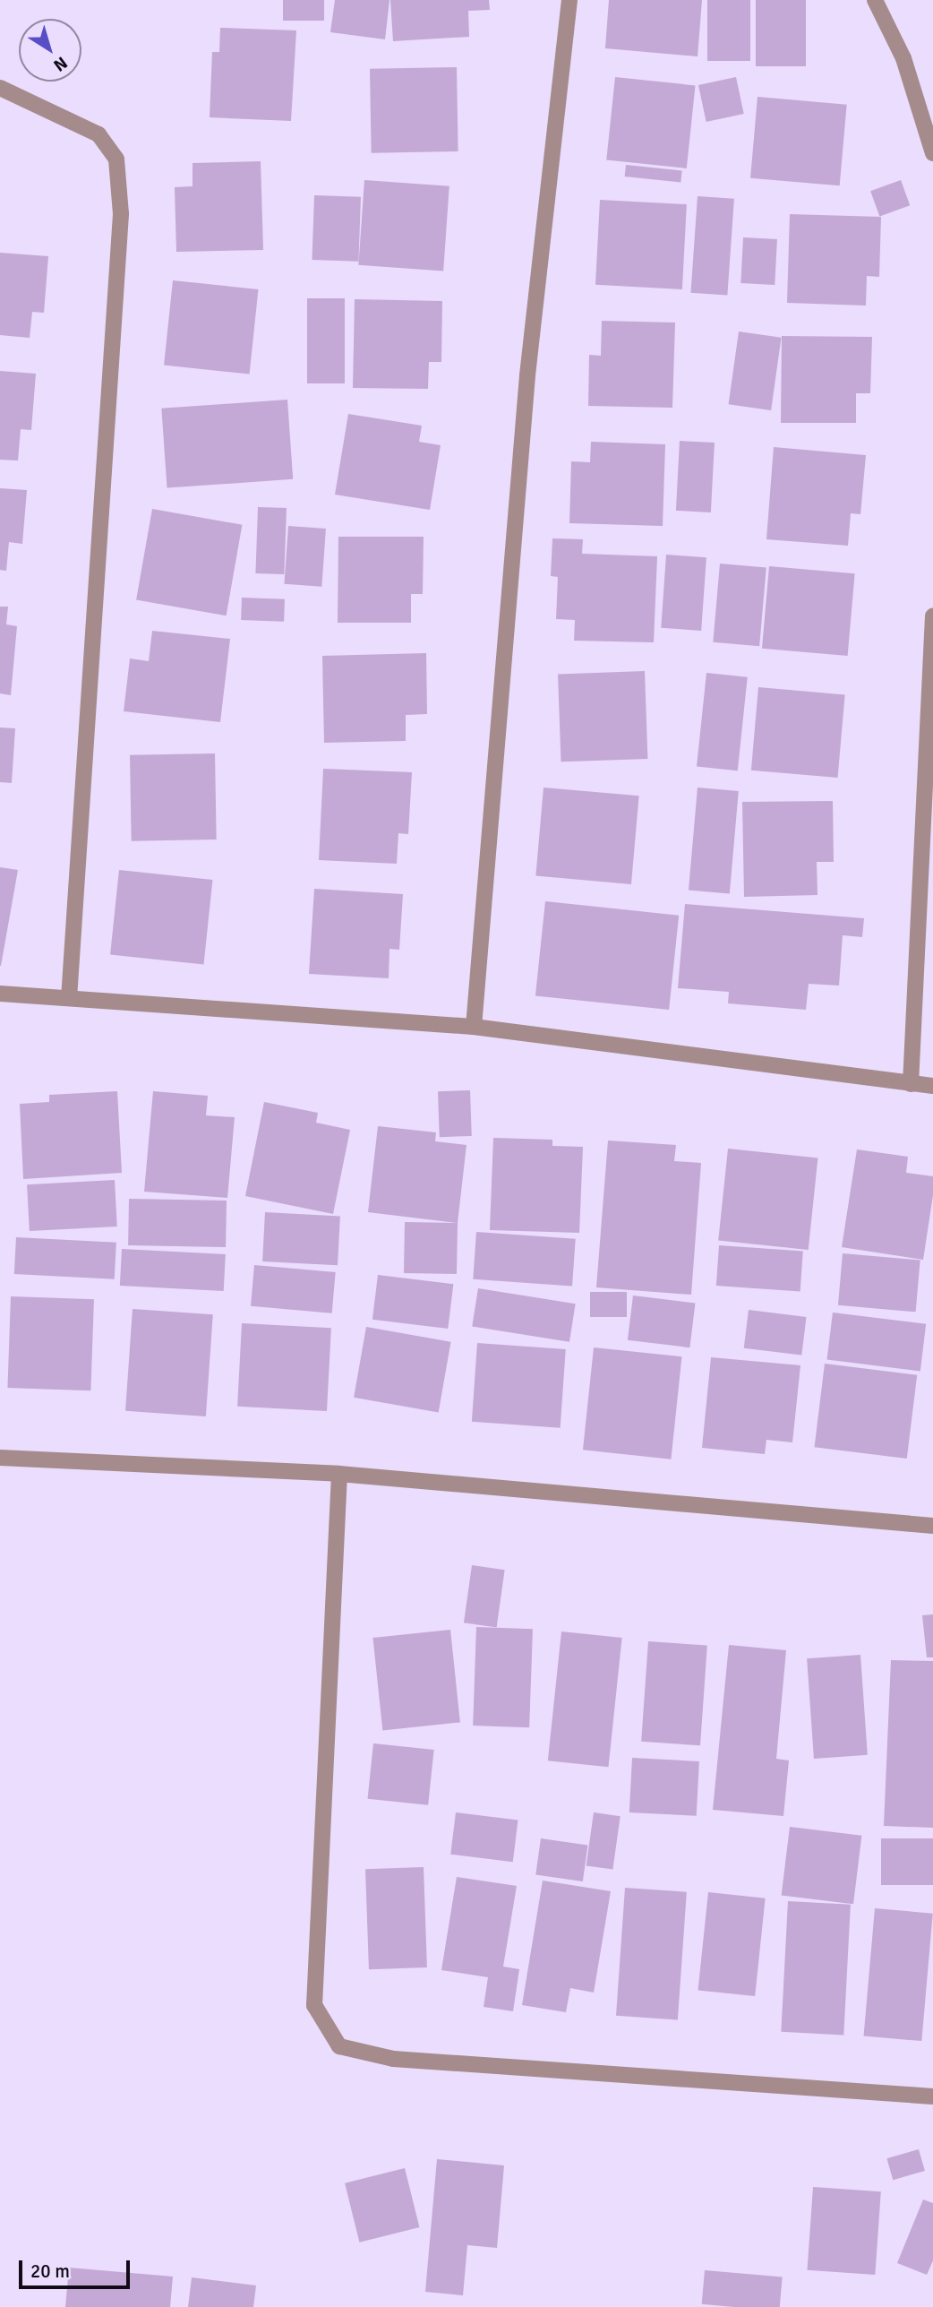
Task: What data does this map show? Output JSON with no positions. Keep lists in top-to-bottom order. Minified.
{"scale_bar":"20 m","north":"bottom right"}
